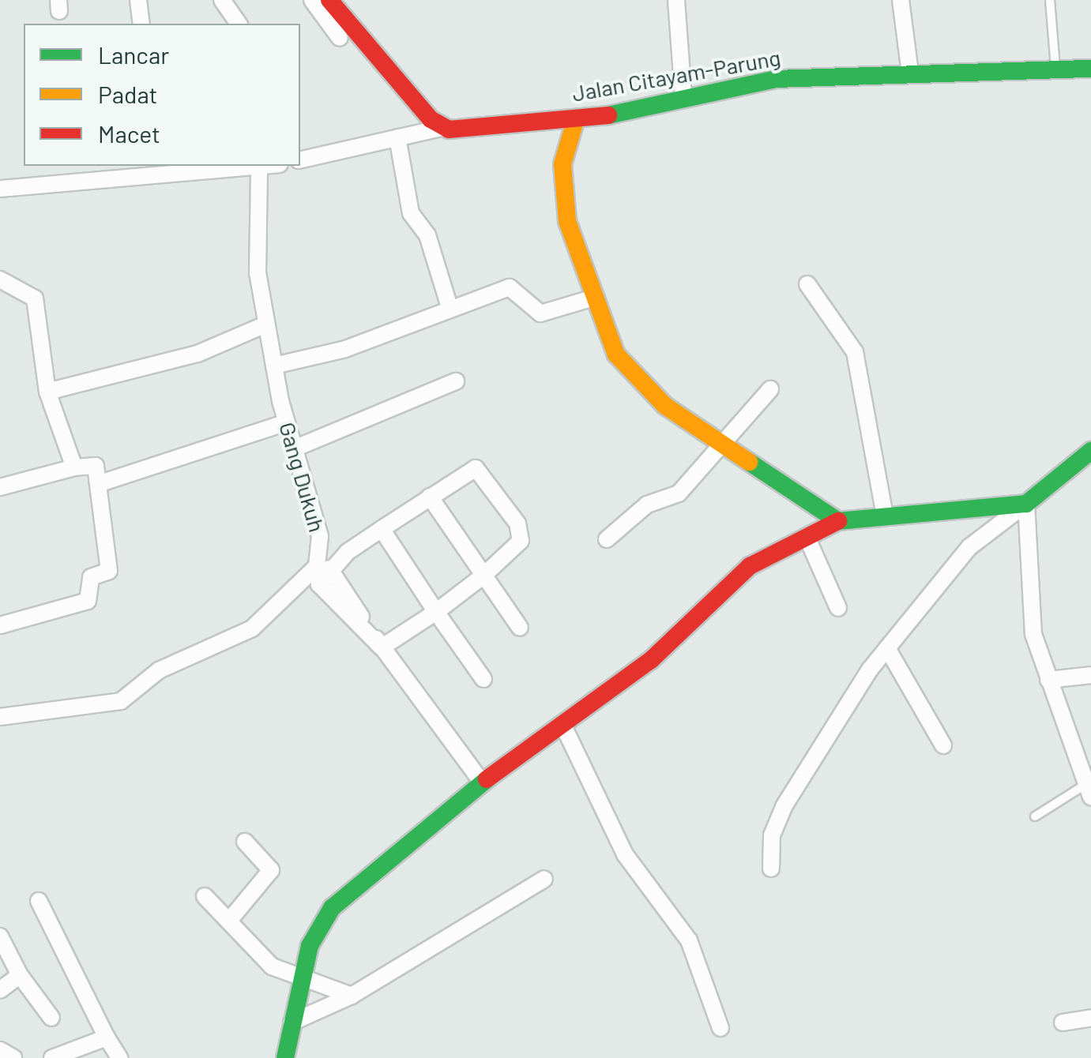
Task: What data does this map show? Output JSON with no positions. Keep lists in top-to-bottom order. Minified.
{"streets":{"street":["Jalan Citayam-Parung","Gang Dukuh"]},"legend":["Lancar","Padat","Macet"]}
